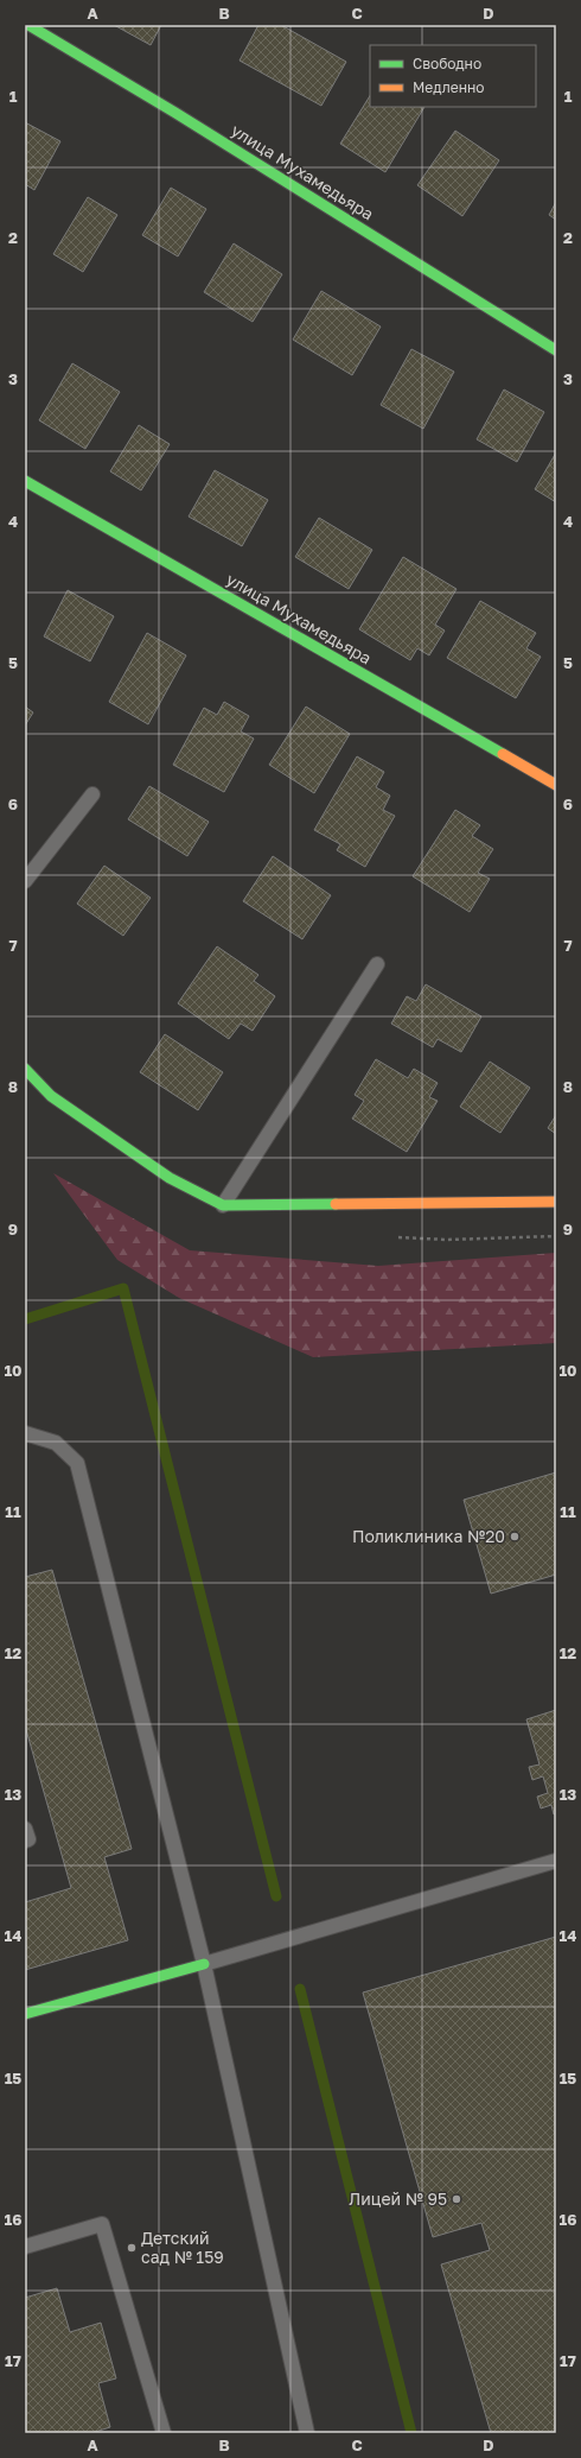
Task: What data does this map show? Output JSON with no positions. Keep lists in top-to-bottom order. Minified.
{"streets":{"street":["улица Мухамедьяра"]},"places":["Поликлиника №20","Лицей № 95","Детский сад № 159"],"legend":["Свободно","Медленно"],"grid":{"columns":["A","B","C","D"],"rows":["1","2","3","4","5","6","7","8","9","10","11","12","13","14","15","16","17"]}}
